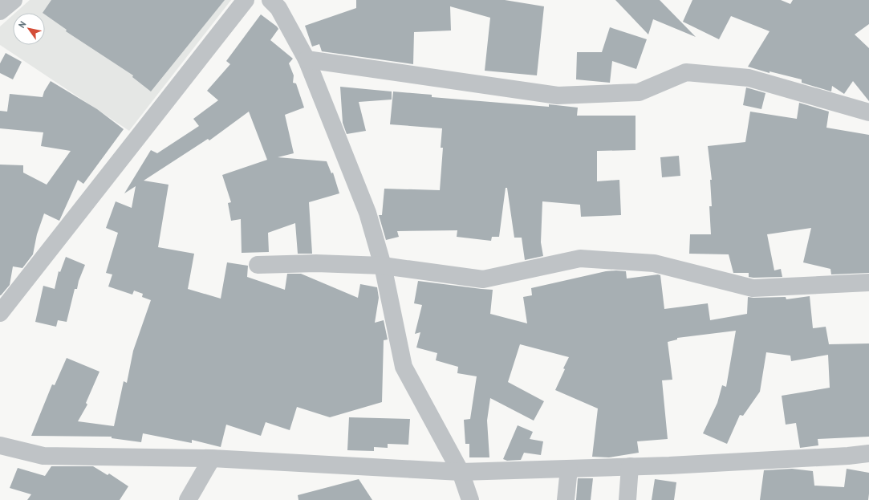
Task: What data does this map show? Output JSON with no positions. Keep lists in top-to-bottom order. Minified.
{"north":"top left"}
